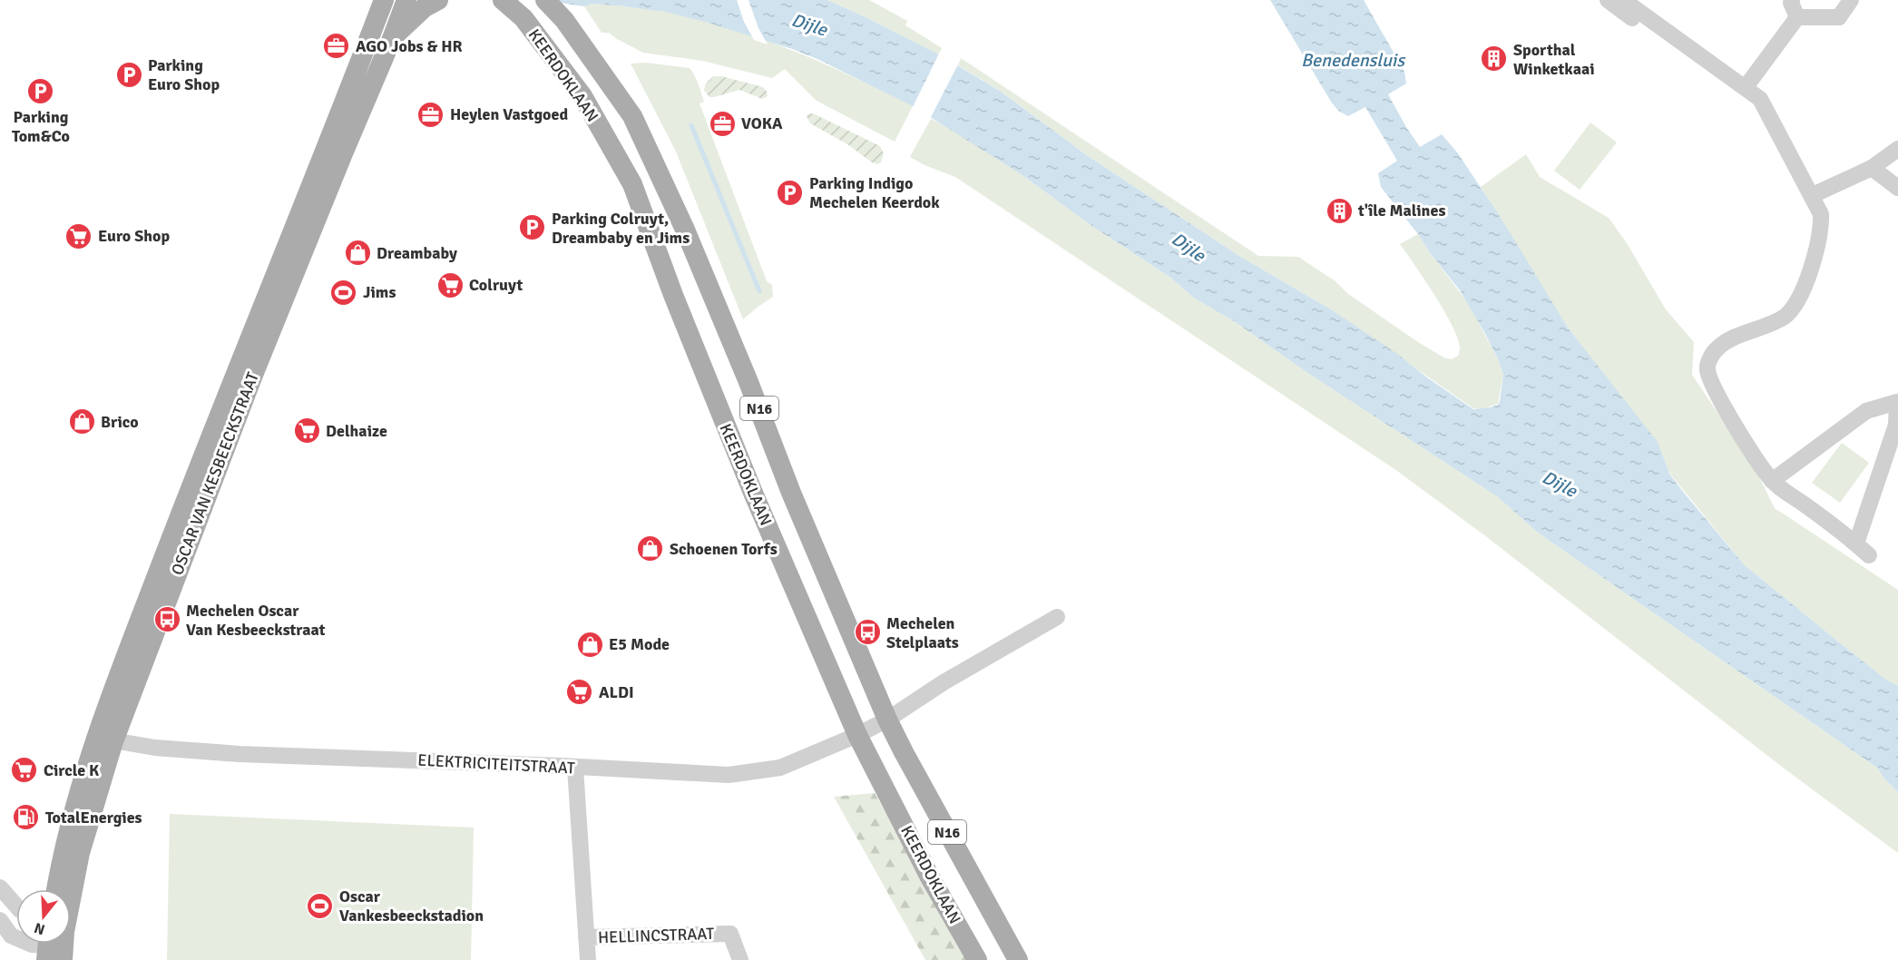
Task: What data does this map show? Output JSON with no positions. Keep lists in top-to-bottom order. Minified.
{"streets":{"main road":["KEERDOKLAAN","N16","OSCAR VAN KESBEECKSTRAAT"],"street":["ELEKTRICITEITSTRAAT","HELLINCSTRAAT"]},"crossings":[["KEERDOKLAAN","ELEKTRICITEITSTRAAT"],["OSCAR VAN KESBEECKSTRAAT","ELEKTRICITEITSTRAAT"]],"water":["Dijle","Benedensluis"],"places":{"office":["AGO Jobs & HR","Heylen Vastgoed","VOKA"],"building":["Sporthal Winketkaai","t'île Malines"],"parking":["Parking Euro Shop","Parking Tom&Co","Parking Indigo Mechelen Keerdok","Parking Colruyt, Dreambaby en Jims"],"supermarket":["Euro Shop","Colruyt","Delhaize","ALDI","Circle K"],"shop":["Dreambaby","Brico","Schoenen Torfs","E5 Mode"],"sports":["Jims","Oscar Vankesbeeckstadion"],"bus stop":["Mechelen Oscar Van Kesbeeckstraat","Mechelen Stelplaats"],"fuel station":["TotalEnergies"]},"north":"bottom"}
